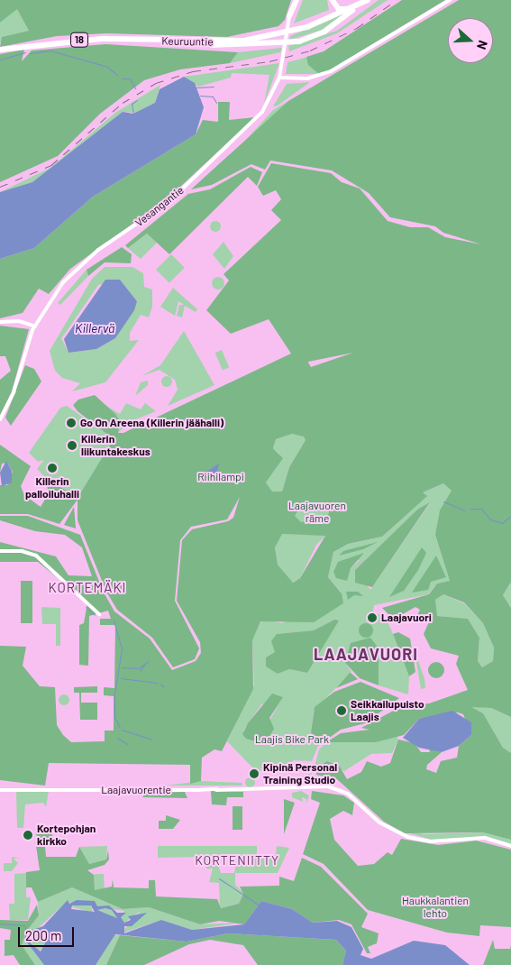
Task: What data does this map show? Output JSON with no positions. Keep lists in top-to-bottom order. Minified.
{"streets":{"highway":["18","Keuruuntie"],"street":["Vesangantie","Laajavuorentie"]},"districts":["KORTEMÄKI","LAAJAVUORI","KORTENIITTY"],"water":["Killervä"],"parks":["Riihilampi","Laajavuoren räme","Laajis Bike Park","Haukkalantien lehto"],"places":["Go On Areena (Killerin jäähalli)","Killerin liikuntakeskus","Killerin palloiluhalli","Laajavuori","Seikkailupuisto Laajis","Kipinä Personal Training Studio","Kortepohjan kirkko"],"scale_bar":"200 m","north":"right"}
